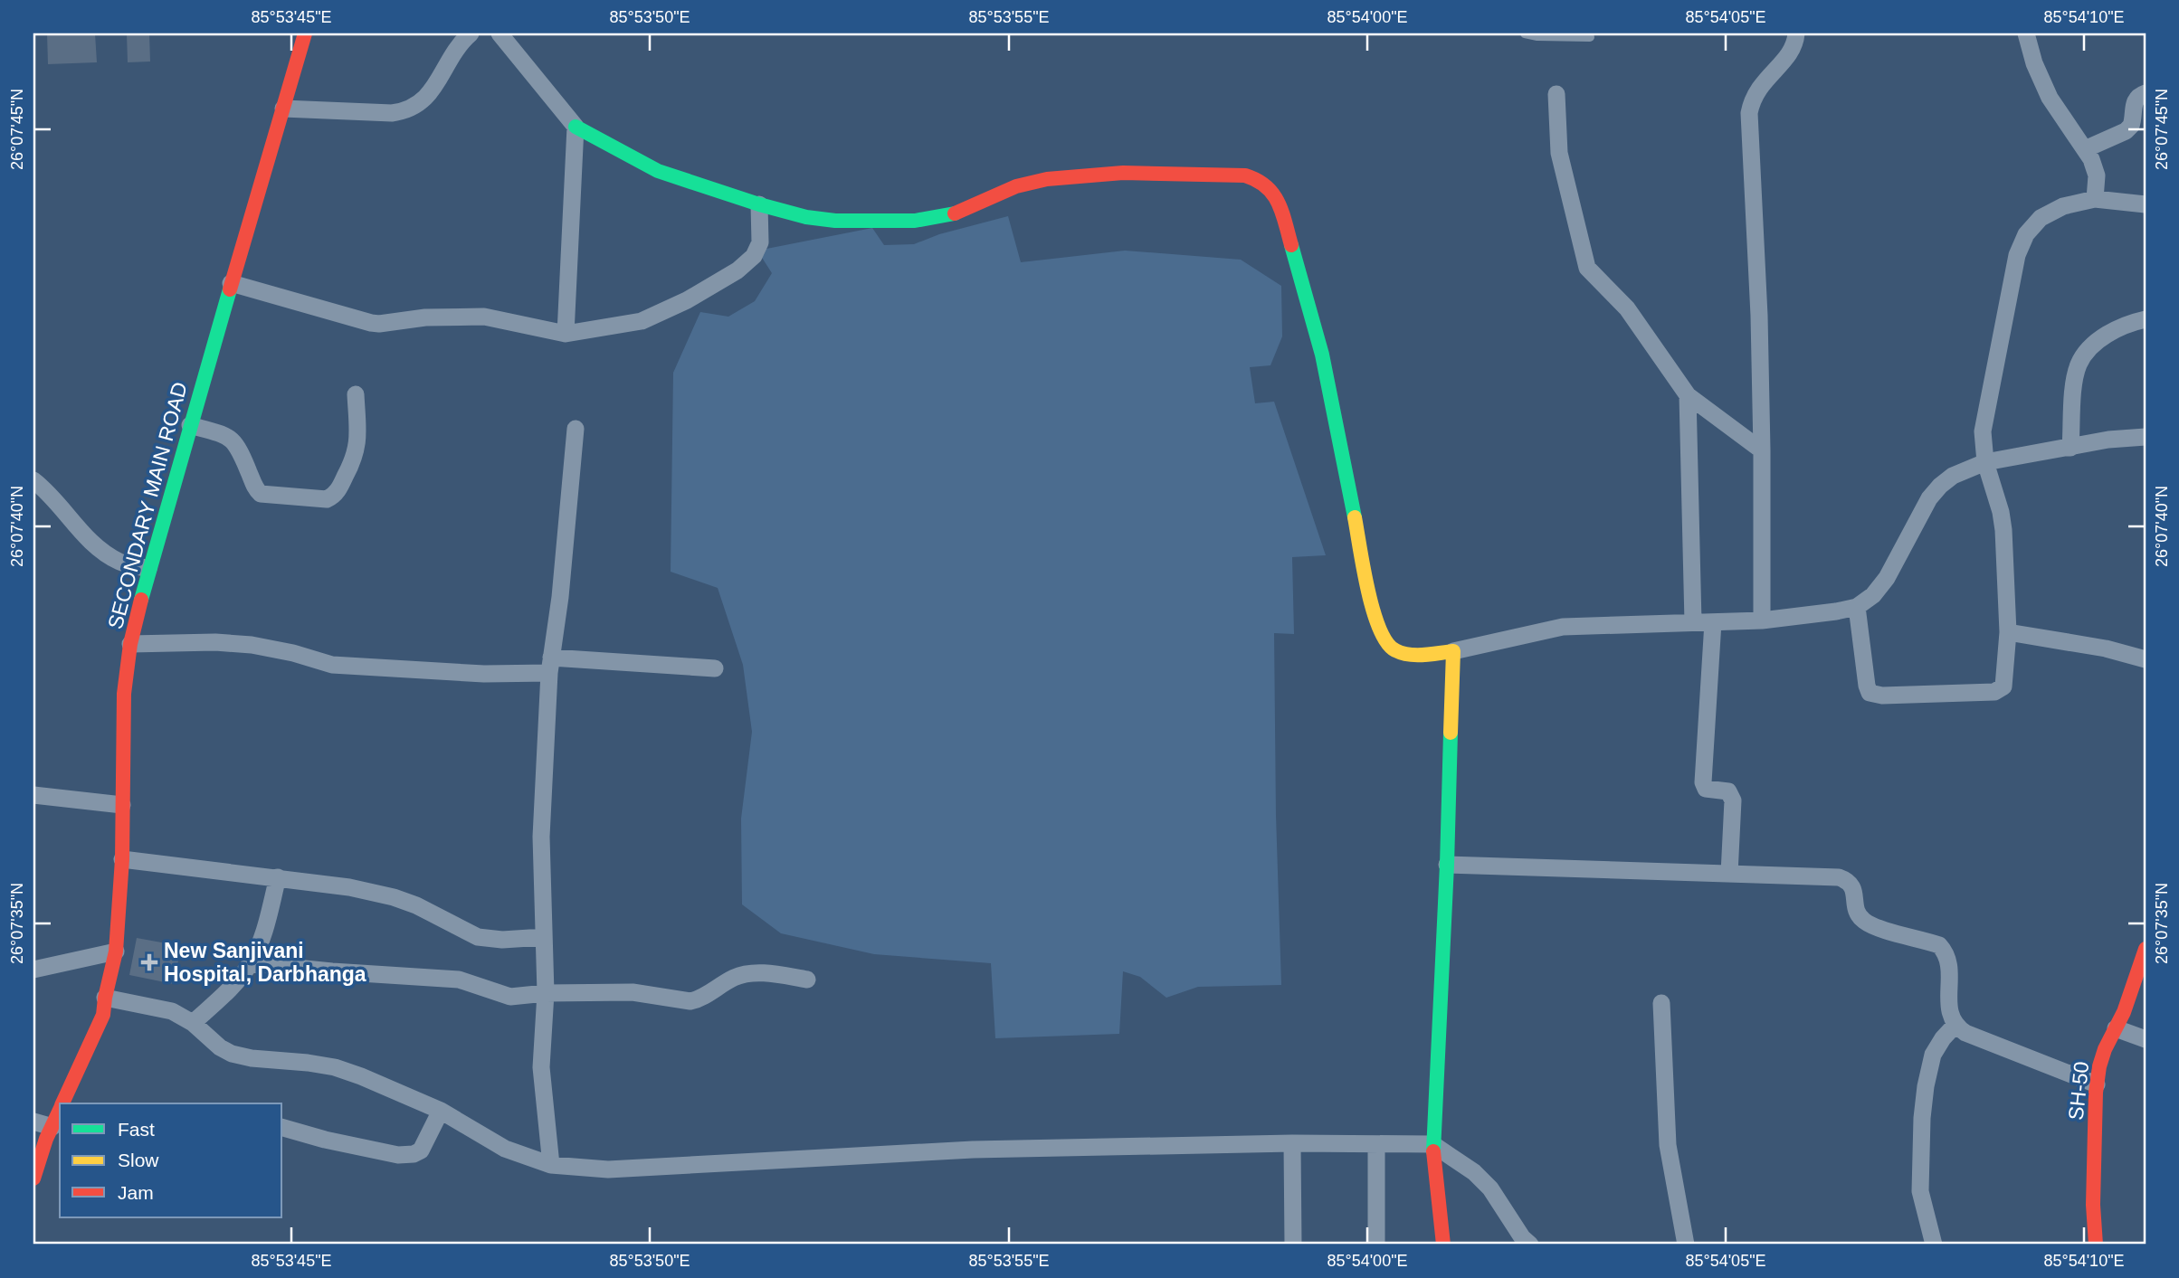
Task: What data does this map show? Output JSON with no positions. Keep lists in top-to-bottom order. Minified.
{"streets":{"street":["SECONDARY MAIN ROAD","SH-50"]},"places":{"health":["New Sanjivani Hospital, Darbhanga"]},"legend":["Fast","Slow","Jam"],"coordinates":["85°53'45\"E","85°53'50\"E","85°53'55\"E","85°54'00\"E","85°54'05\"E","85°54'10\"E","26°07'45\"N","26°07'40\"N","26°07'35\"N"]}
